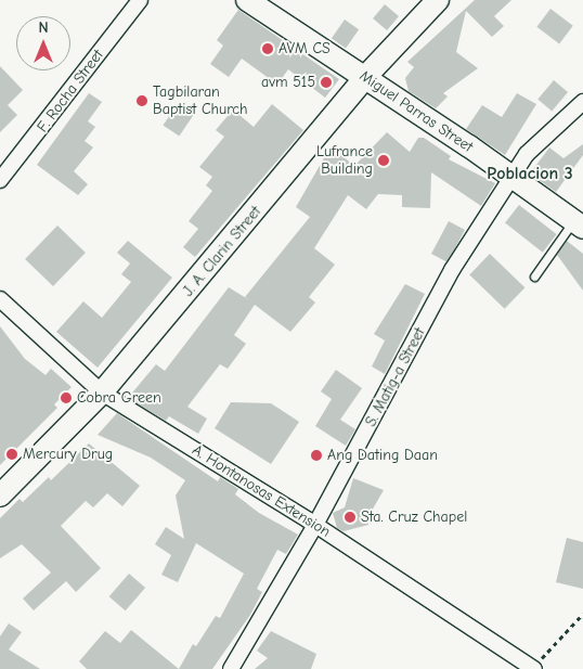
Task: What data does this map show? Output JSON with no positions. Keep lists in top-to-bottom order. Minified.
{"streets":{"main road":["Miguel Parras Street","J. A. Clarin Street"],"street":["F. Rocha Street","S. Matig-a Street","A. Hontanosas Extension"]},"crossings":[["Miguel Parras Street","J. A. Clarin Street"],["Miguel Parras Street","S. Matig-a Street"],["J. A. Clarin Street","A. Hontanosas Extension"],["S. Matig-a Street","A. Hontanosas Extension"]],"districts":["Poblacion 3"],"places":["AVM CS","avm 515","Tagbilaran Baptist Church","Lufrance Building","Cobra Green","Mercury Drug","Ang Dating Daan","Sta. Cruz Chapel"],"north":"top"}
